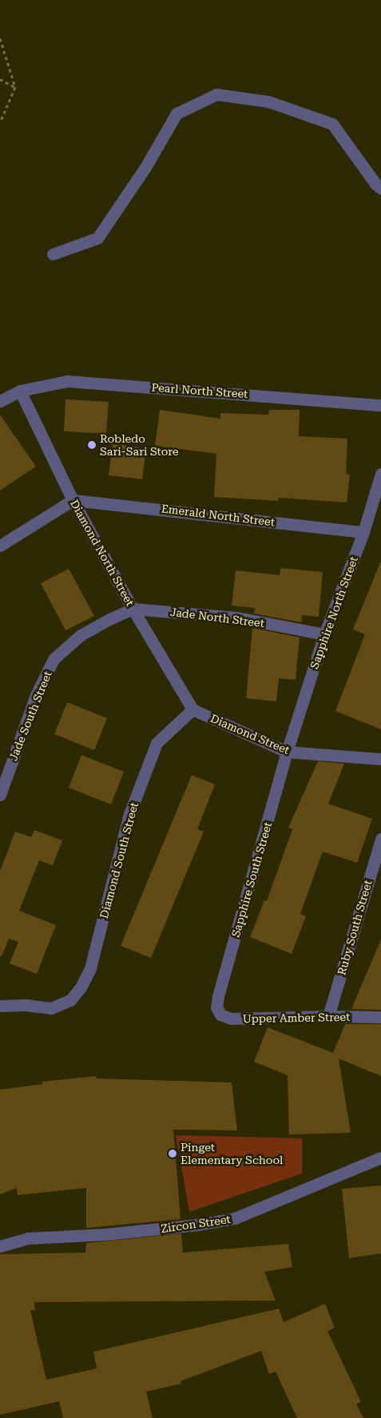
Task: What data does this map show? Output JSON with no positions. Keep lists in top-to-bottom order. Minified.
{"streets":{"street":["Pearl North Street","Emerald North Street","Diamond North Street","Sapphire North Street","Jade North Street","Jade South Street","Diamond Street","Diamond South Street","Sapphire South Street","Ruby South Street","Upper Amber Street","Zircon Street"]},"crossings":[["Pearl North Street","Diamond North Street"],["Emerald North Street","Diamond North Street"],["Emerald North Street","Sapphire North Street"],["Diamond North Street","Jade North Street"],["Diamond North Street","Jade South Street"],["Diamond North Street","Diamond Street"],["Diamond North Street","Diamond South Street"],["Sapphire North Street","Jade North Street"],["Sapphire North Street","Diamond Street"],["Sapphire North Street","Sapphire South Street"],["Jade North Street","Jade South Street"],["Diamond Street","Diamond South Street"],["Diamond Street","Sapphire South Street"],["Sapphire South Street","Upper Amber Street"],["Ruby South Street","Upper Amber Street"]],"places":["Robledo Sari-Sari Store","Pinget Elementary School"]}
